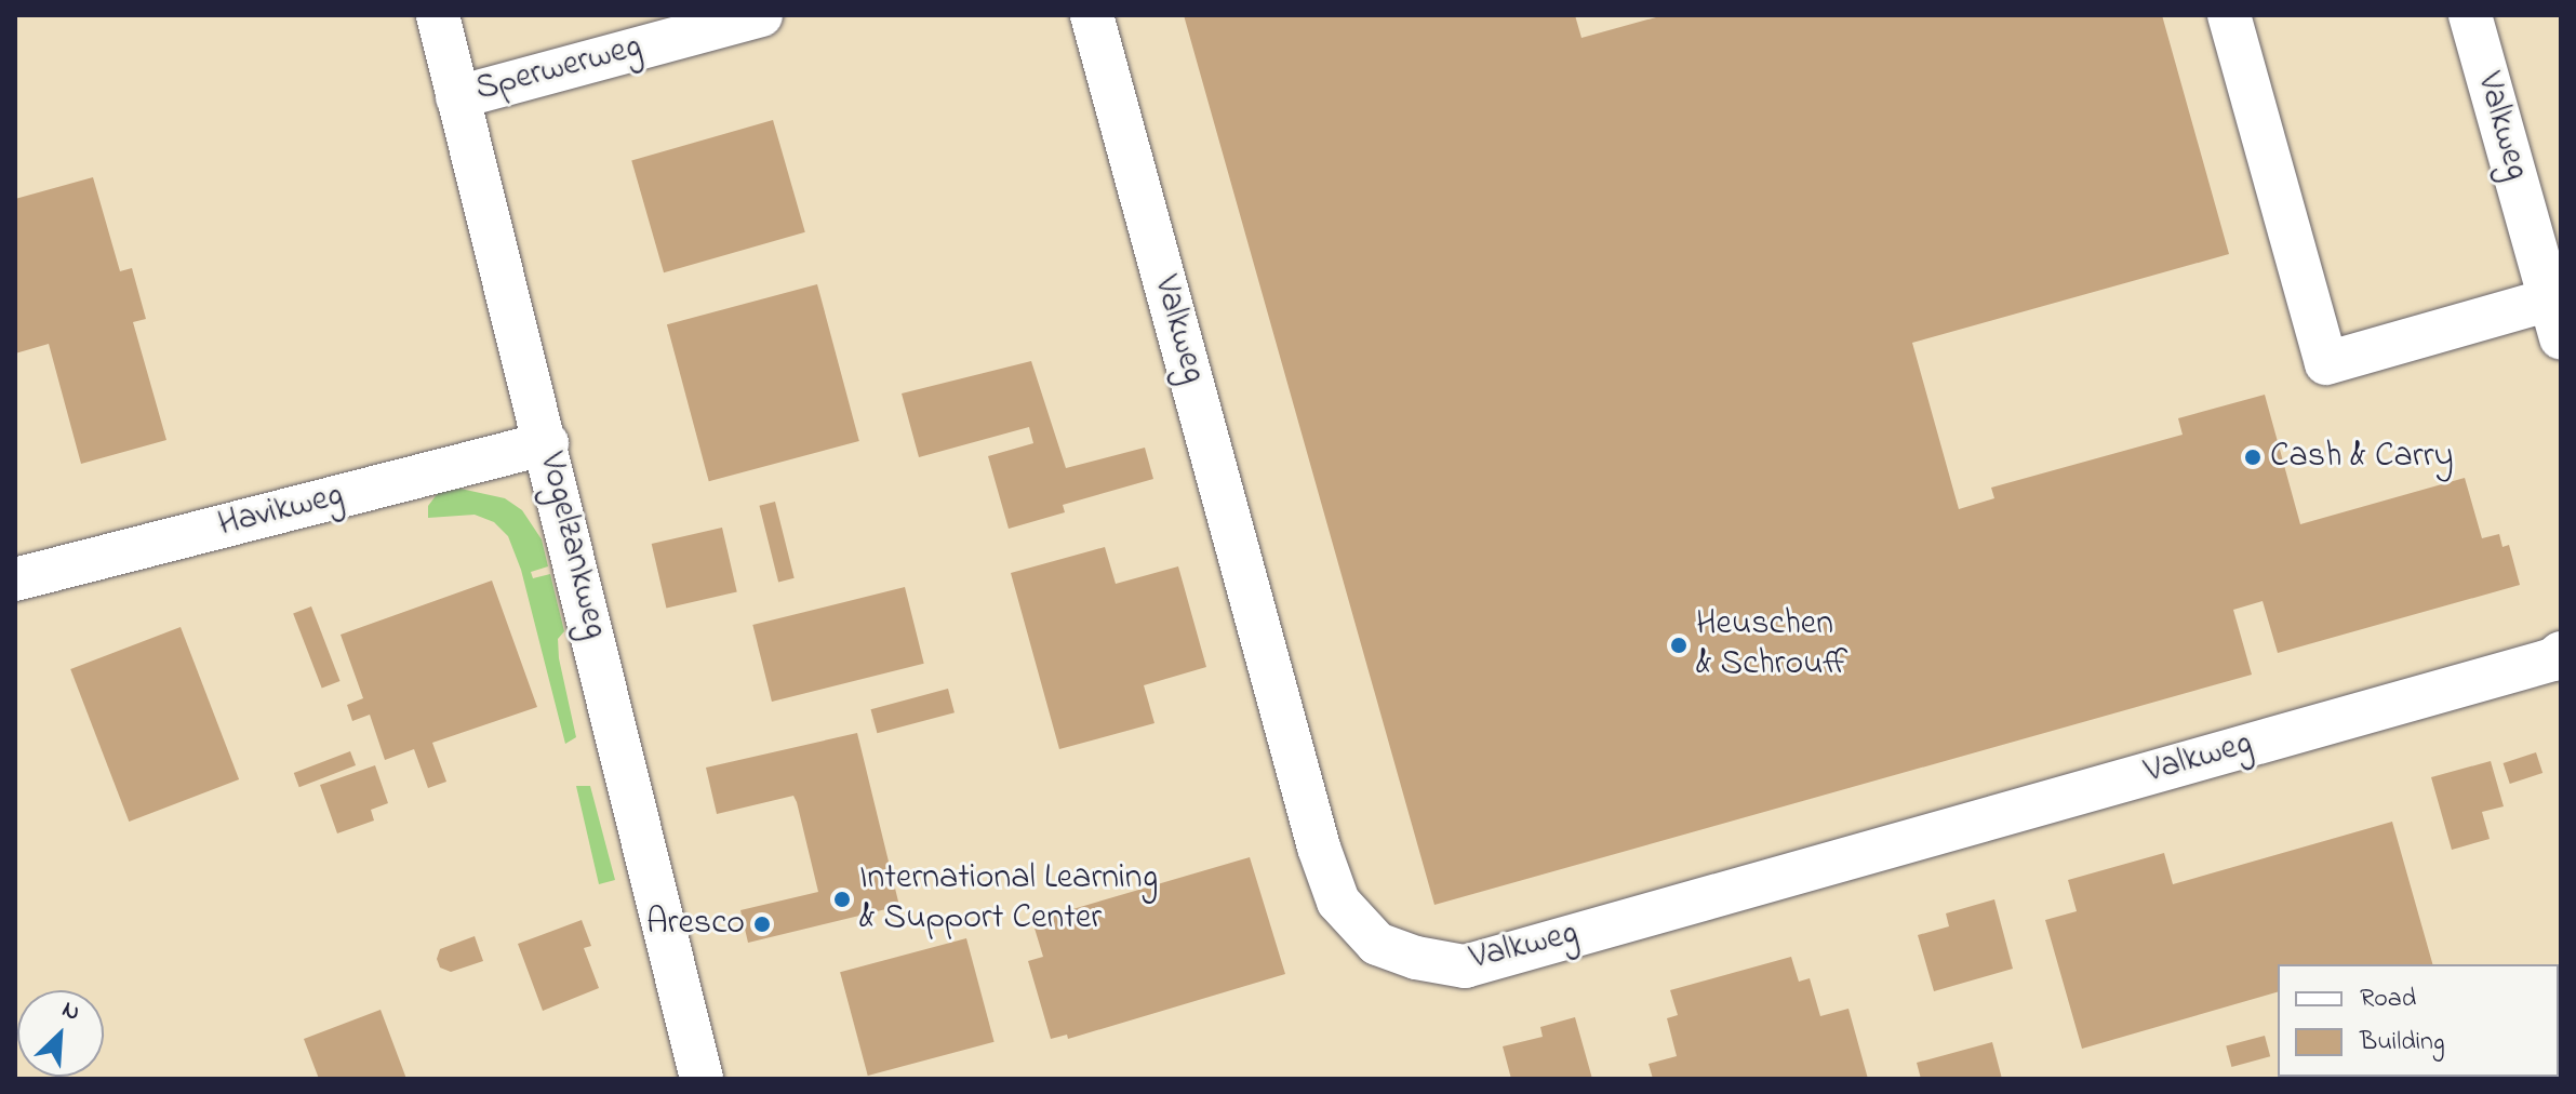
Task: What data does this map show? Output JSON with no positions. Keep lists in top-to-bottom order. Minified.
{"streets":{"street":["Sperwerweg","Valkweg","Havikweg","Vogelzankweg"]},"crossings":[["Sperwerweg","Vogelzankweg"],["Havikweg","Vogelzankweg"]],"places":["Cash & Carry","Heuschen & Schrouff","International Learning & Support Center","Aresco"],"legend":["Road","Building"],"north":"top right"}
